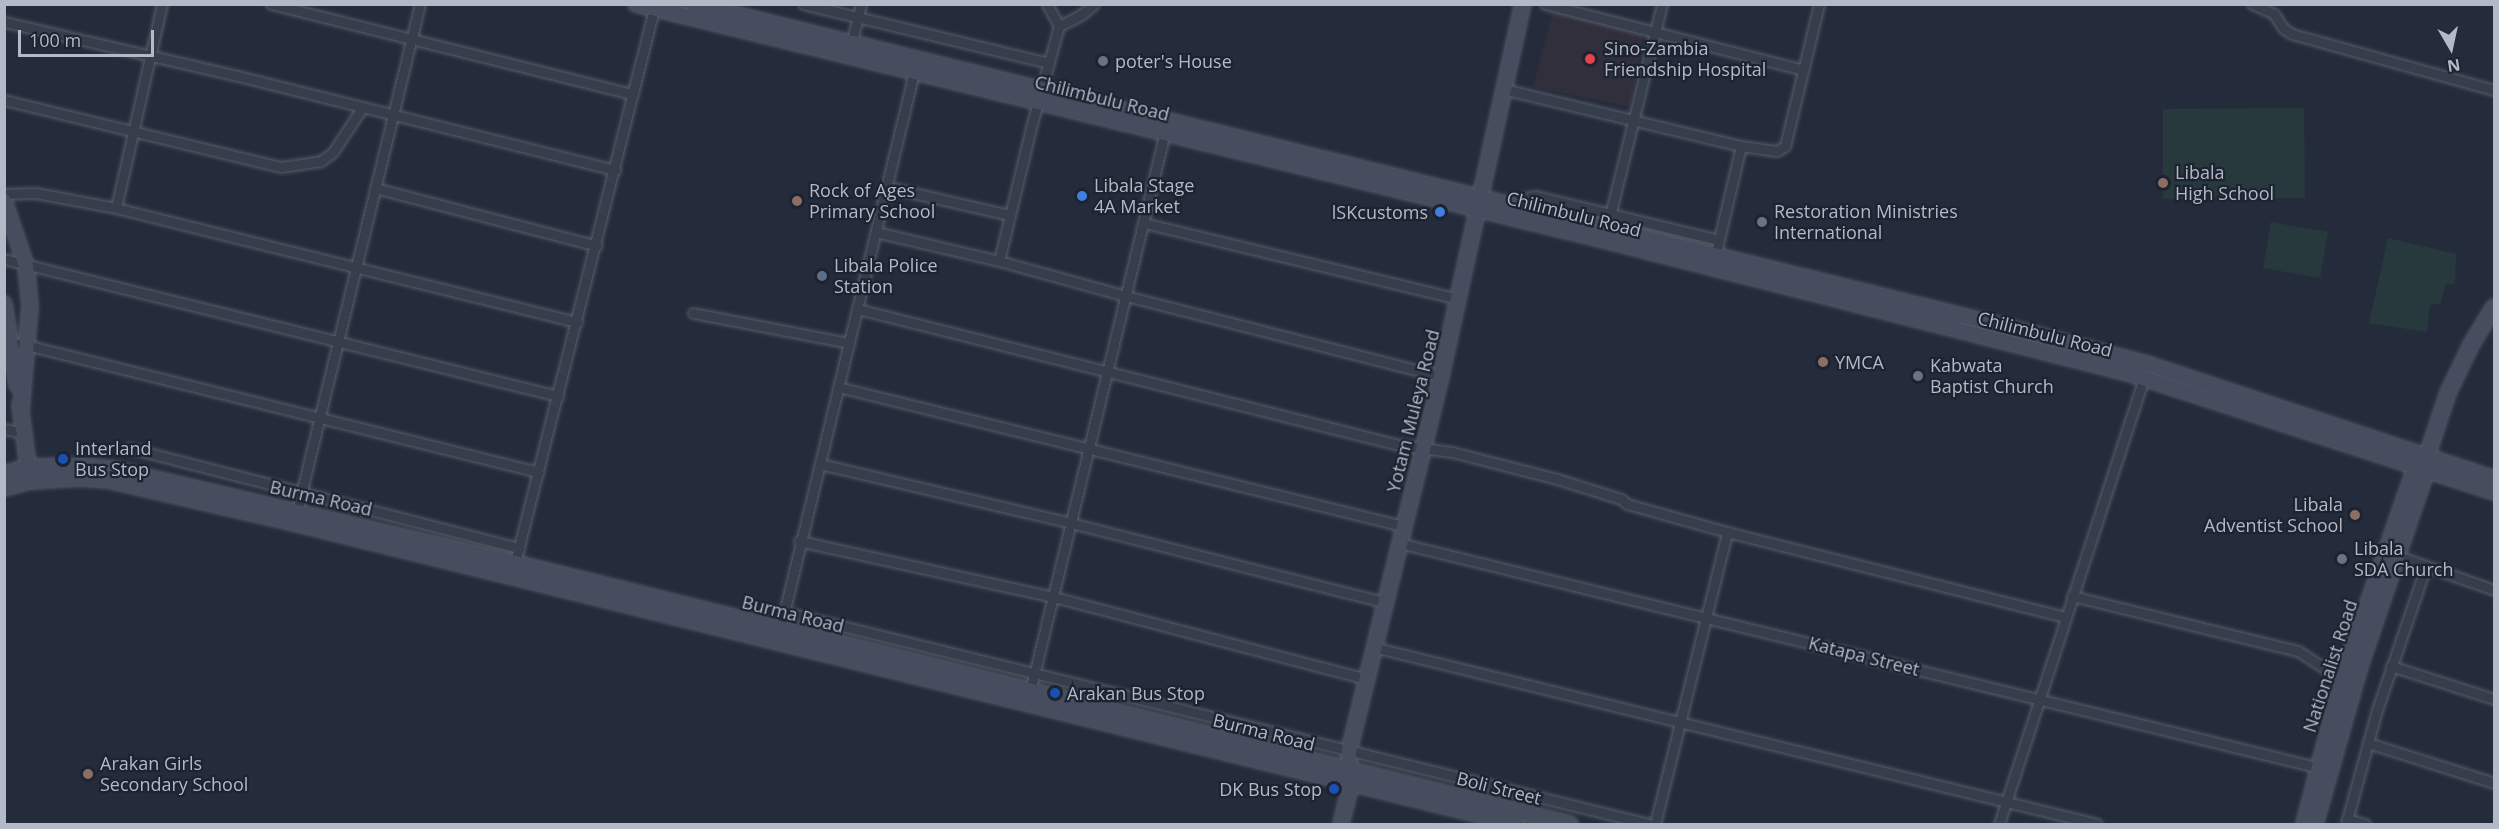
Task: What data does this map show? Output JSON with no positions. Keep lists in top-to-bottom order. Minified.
{"streets":{"main road":["Chilimbulu Road","Yotam Muleya Road","Burma Road","Nationalist Road"],"street":["Katapa Street","Boli Street"]},"crossings":[["Chilimbulu Road","Yotam Muleya Road"],["Chilimbulu Road","Nationalist Road"],["Yotam Muleya Road","Burma Road"],["Yotam Muleya Road","Katapa Street"],["Yotam Muleya Road","Boli Street"],["Katapa Street","Nationalist Road"]],"places":["Sino-Zambia Friendship Hospital","poter's House","Libala High School","Libala Stage 4A Market","Rock of Ages Primary School","lSKcustoms","Restoration Ministries International","Libala Police Station","YMCA","Kabwata Baptist Church","Interland Bus Stop","Libala Adventist School","Libala SDA Church","Arakan Bus Stop","Arakan Girls Secondary School","DK Bus Stop"],"scale_bar":"100 m","north":"bottom"}
